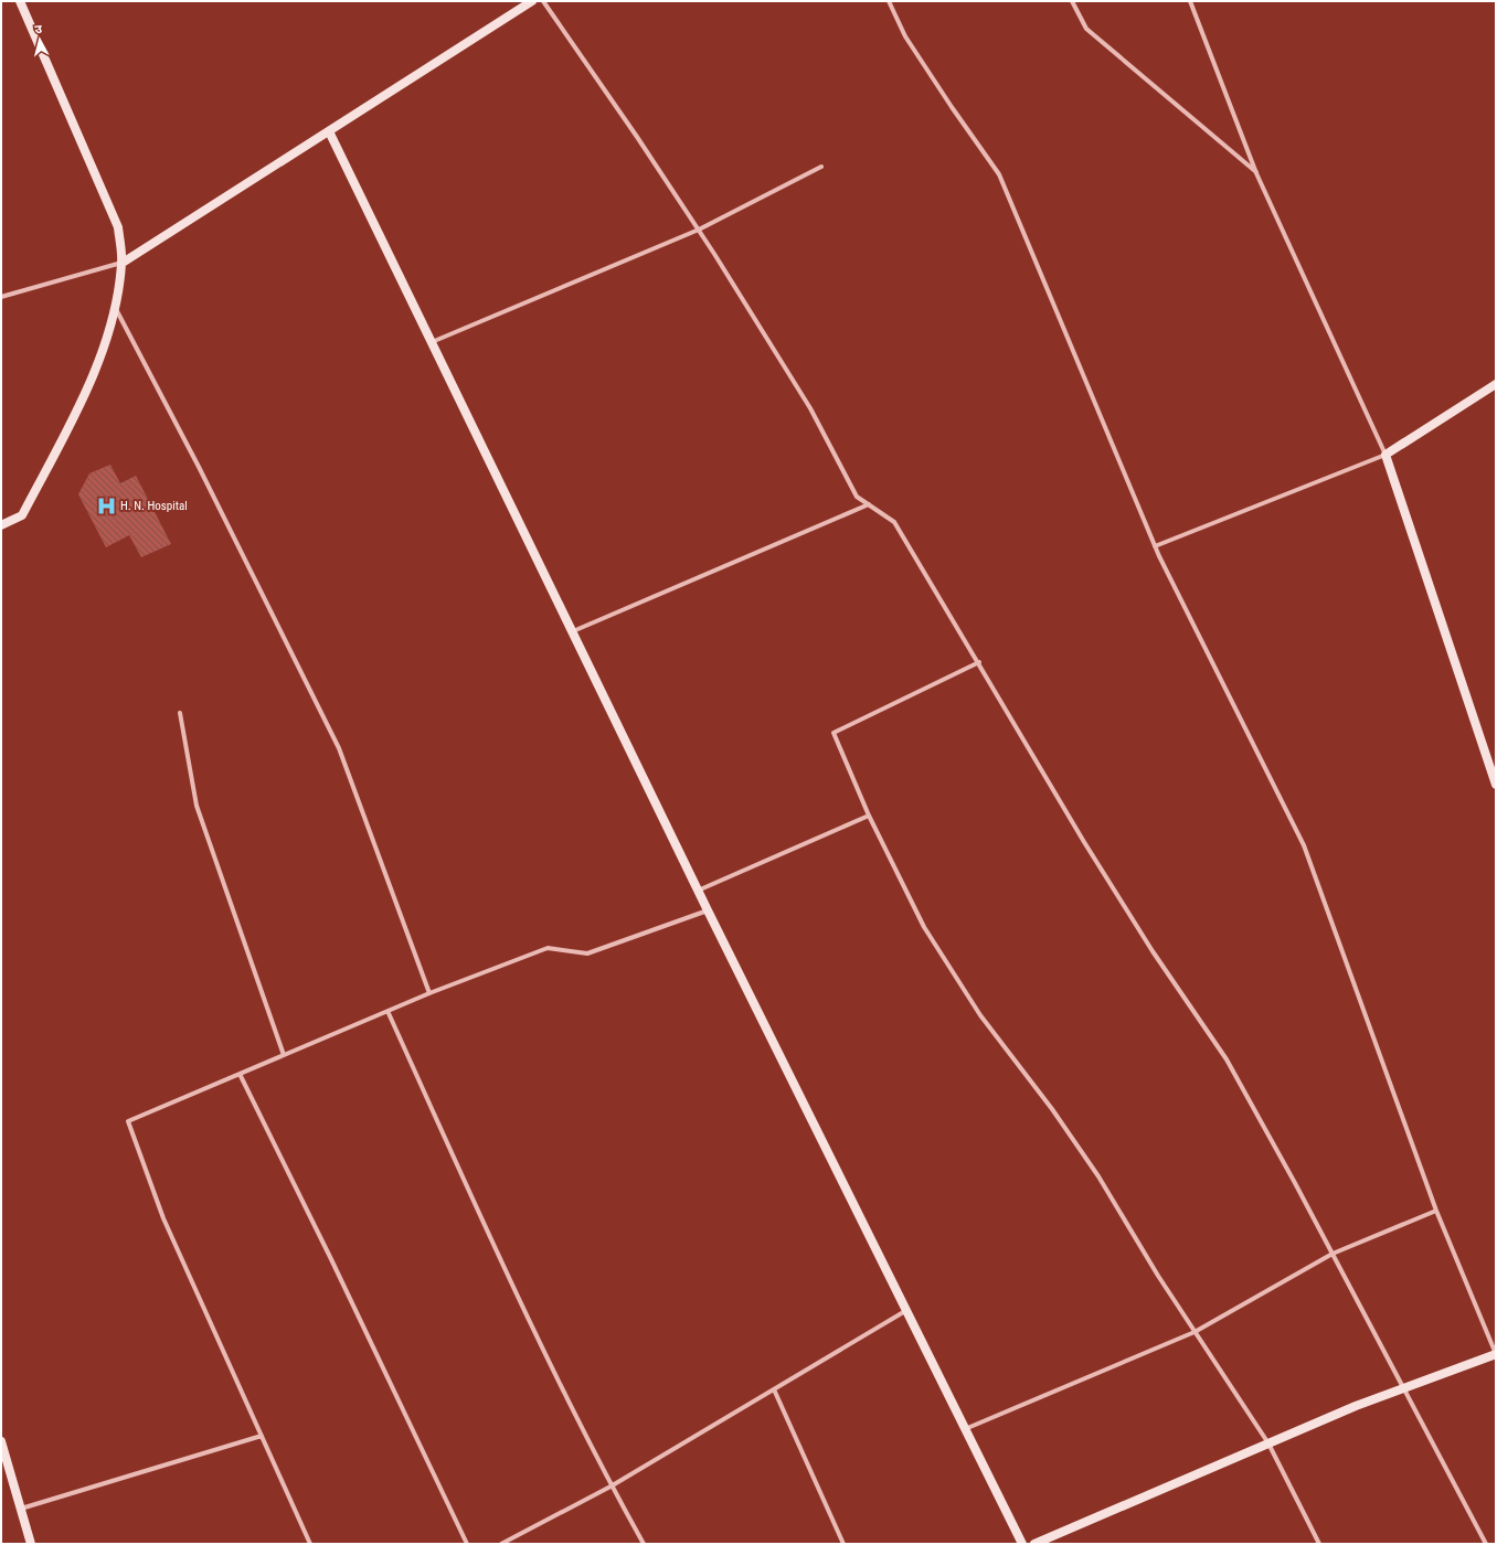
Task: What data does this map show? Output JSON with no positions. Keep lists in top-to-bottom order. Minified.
{"places":{"hospital":["H. N. Hospital"]},"north":"top"}
